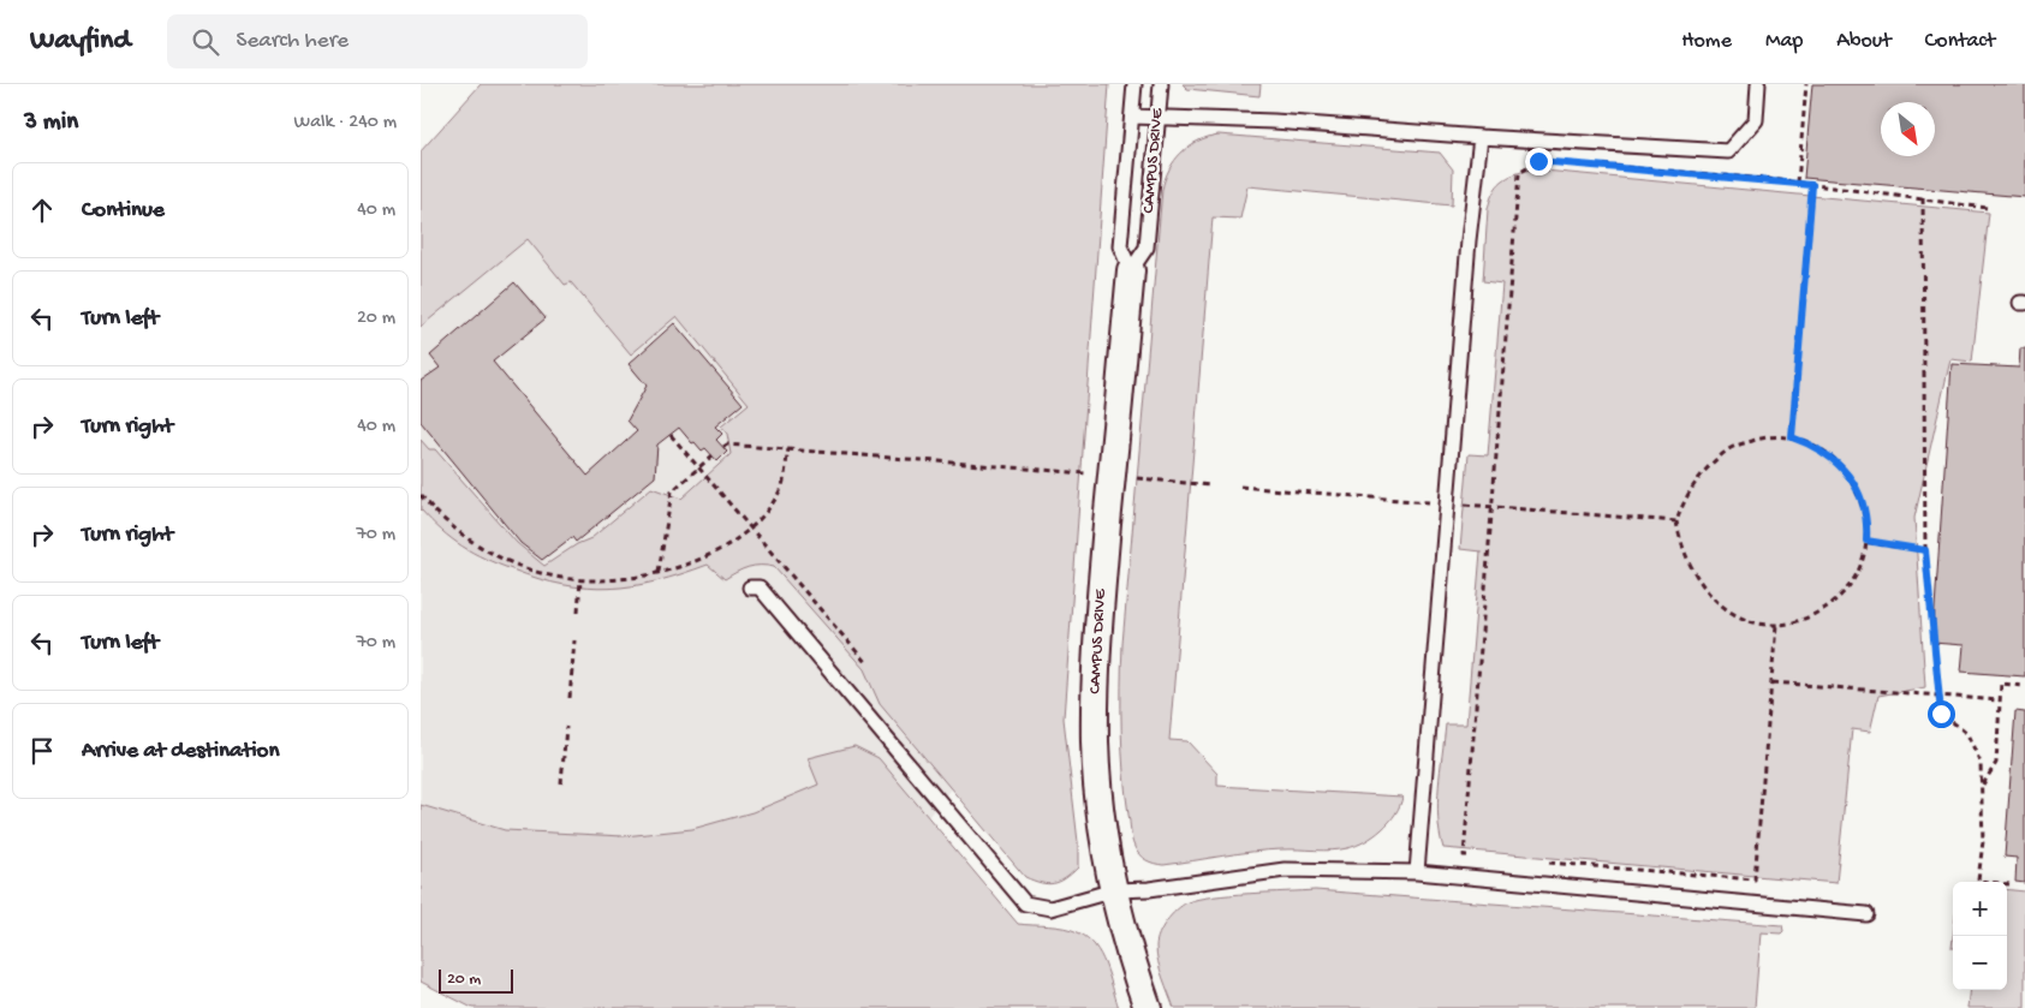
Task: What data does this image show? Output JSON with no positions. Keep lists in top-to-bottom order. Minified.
{"streets":{"street":["CAMPUS DRIVE"]},"scale_bar":"20 m","north":"bottom right","page":{"header":"Wayfind","search":"Search here","nav":["Home","Map","About","Contact"],"heading":["3 min","Walk · 240 m"],"list":[["Continue","40 m"],["Turn left","20 m"],["Turn right","40 m"],["Turn right","70 m"],["Turn left","70 m"],"Arrive at destination"],"map_buttons":["+","−"],"scale":"20 m"}}
